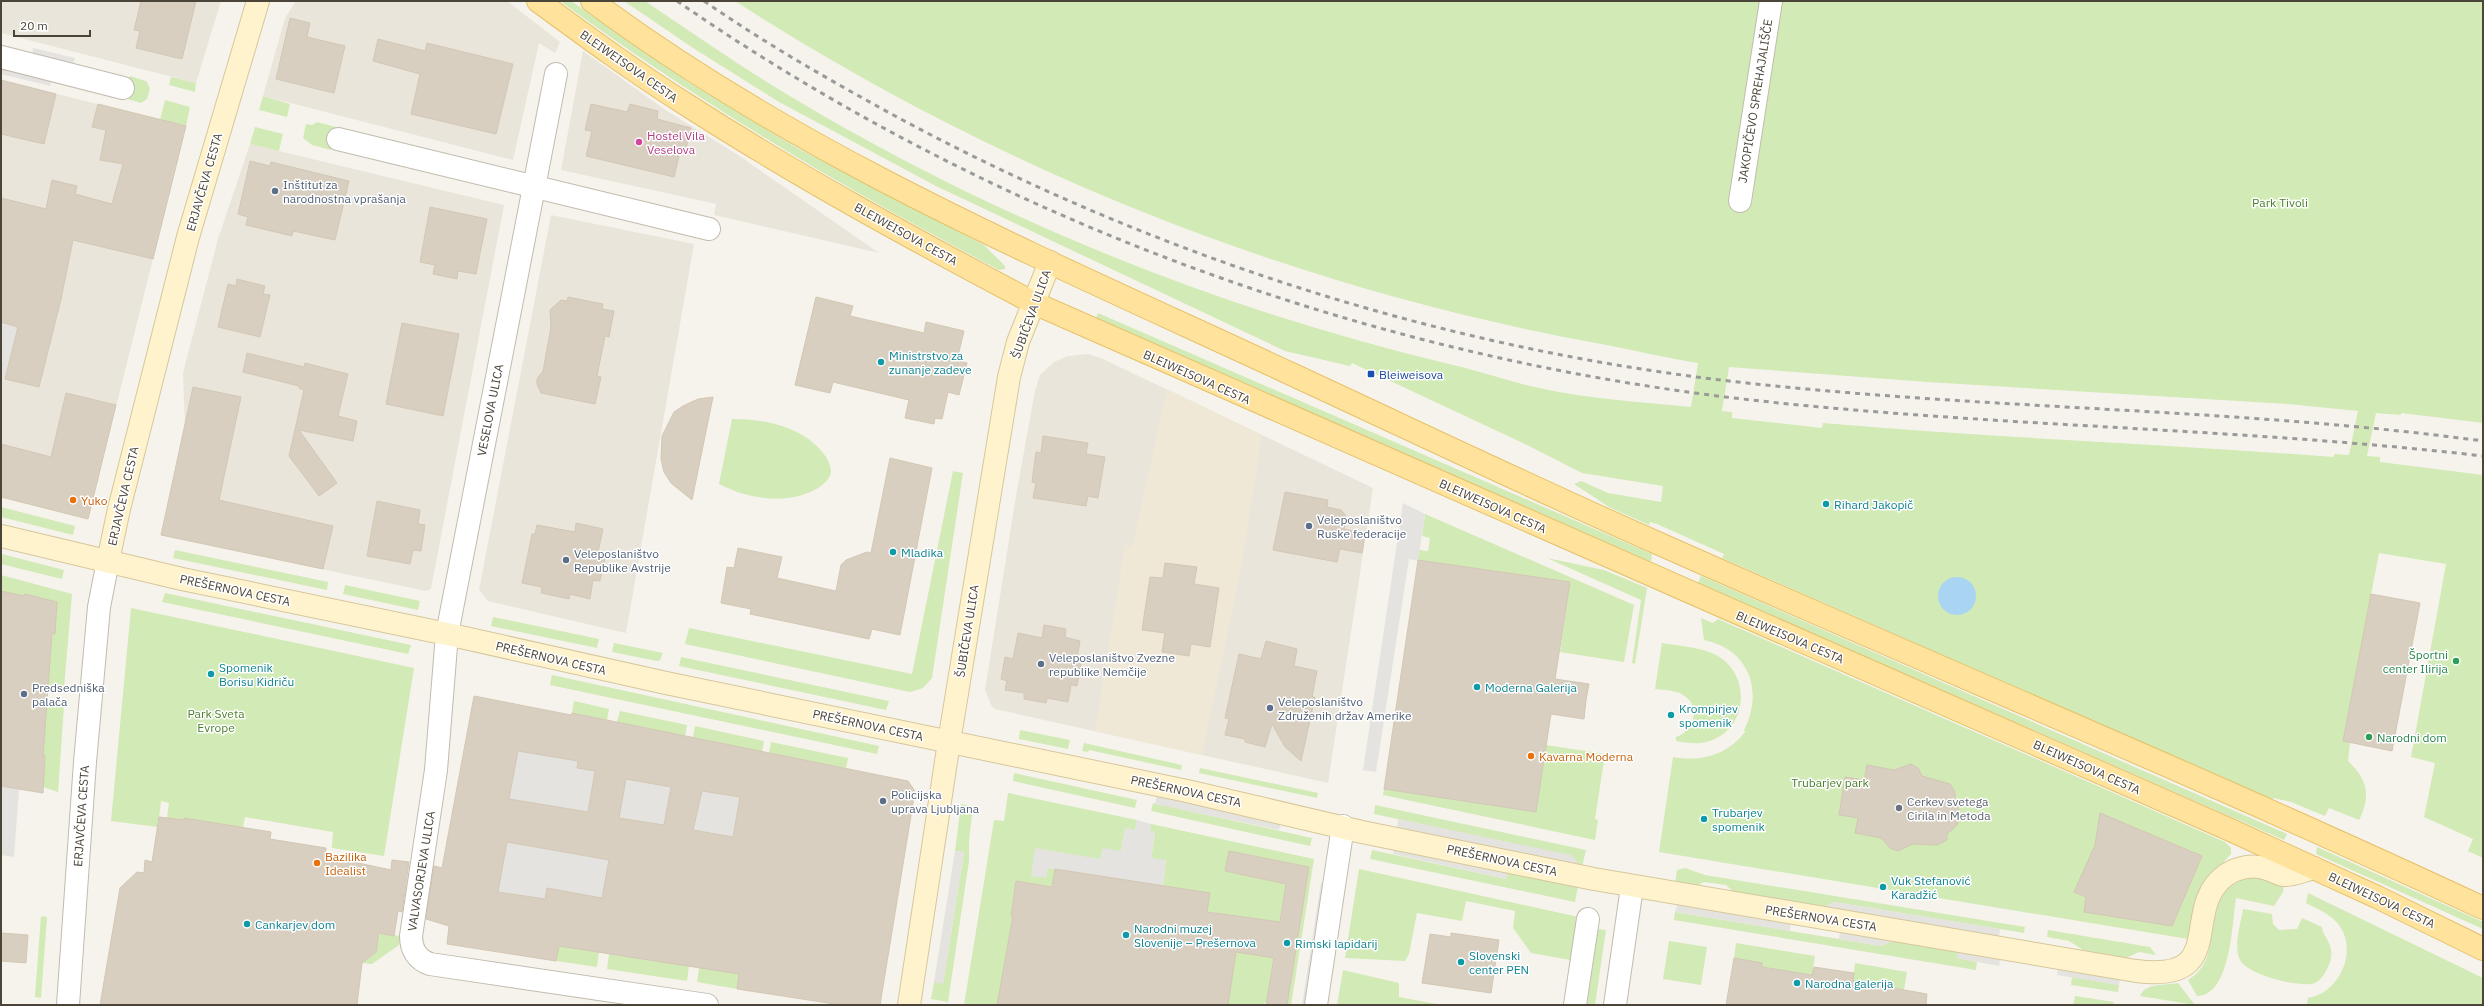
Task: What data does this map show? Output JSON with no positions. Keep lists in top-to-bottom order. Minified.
{"streets":{"main road":["BLEIWEISOVA CESTA","ERJAVČEVA CESTA","ŠUBIČEVA ULICA","PREŠERNOVA CESTA"],"street":["JAKOPIČEVO SPREHAJALIŠČE","VESELOVA ULICA","VALVASORJEVA ULICA"]},"crossings":[["BLEIWEISOVA CESTA","ŠUBIČEVA ULICA"],["BLEIWEISOVA CESTA","PREŠERNOVA CESTA"],["ERJAVČEVA CESTA","PREŠERNOVA CESTA"],["ŠUBIČEVA ULICA","PREŠERNOVA CESTA"],["VESELOVA ULICA","PREŠERNOVA CESTA"],["VESELOVA ULICA","VALVASORJEVA ULICA"],["PREŠERNOVA CESTA","VALVASORJEVA ULICA"]],"parks":["Park Tivoli","Park Sveta Evrope","Trubarjev park"],"places":{"other":["Hostel Vila Veselova","Inštitut za narodnostna vprašanja","Ministrstvo za zunanje zadeve","Yuko","Rihard Jakopič","Veleposlaništvo Ruske federacije","Mladika","Veleposlaništvo Republike Avstrije","Športni center Ilirija","Veleposlaništvo Zvezne republike Nemčije","Spomenik Borisu Kidriču","Moderna Galerija","Predsedniška palača","Veleposlaništvo Združenih držav Amerike","Krompirjev spomenik","Narodni dom","Kavarna Moderna","Policijska uprava Ljubljana","Cerkev svetega Cirila in Metoda","Trubarjev spomenik","Bazilika Idealist","Vuk Stefanović Karadžić","Cankarjev dom","Narodni muzej Slovenije – Prešernova","Rimski lapidarij","Slovenski center PEN","Narodna galerija"],"transit":["Bleiweisova"]},"scale_bar":"20 m"}
